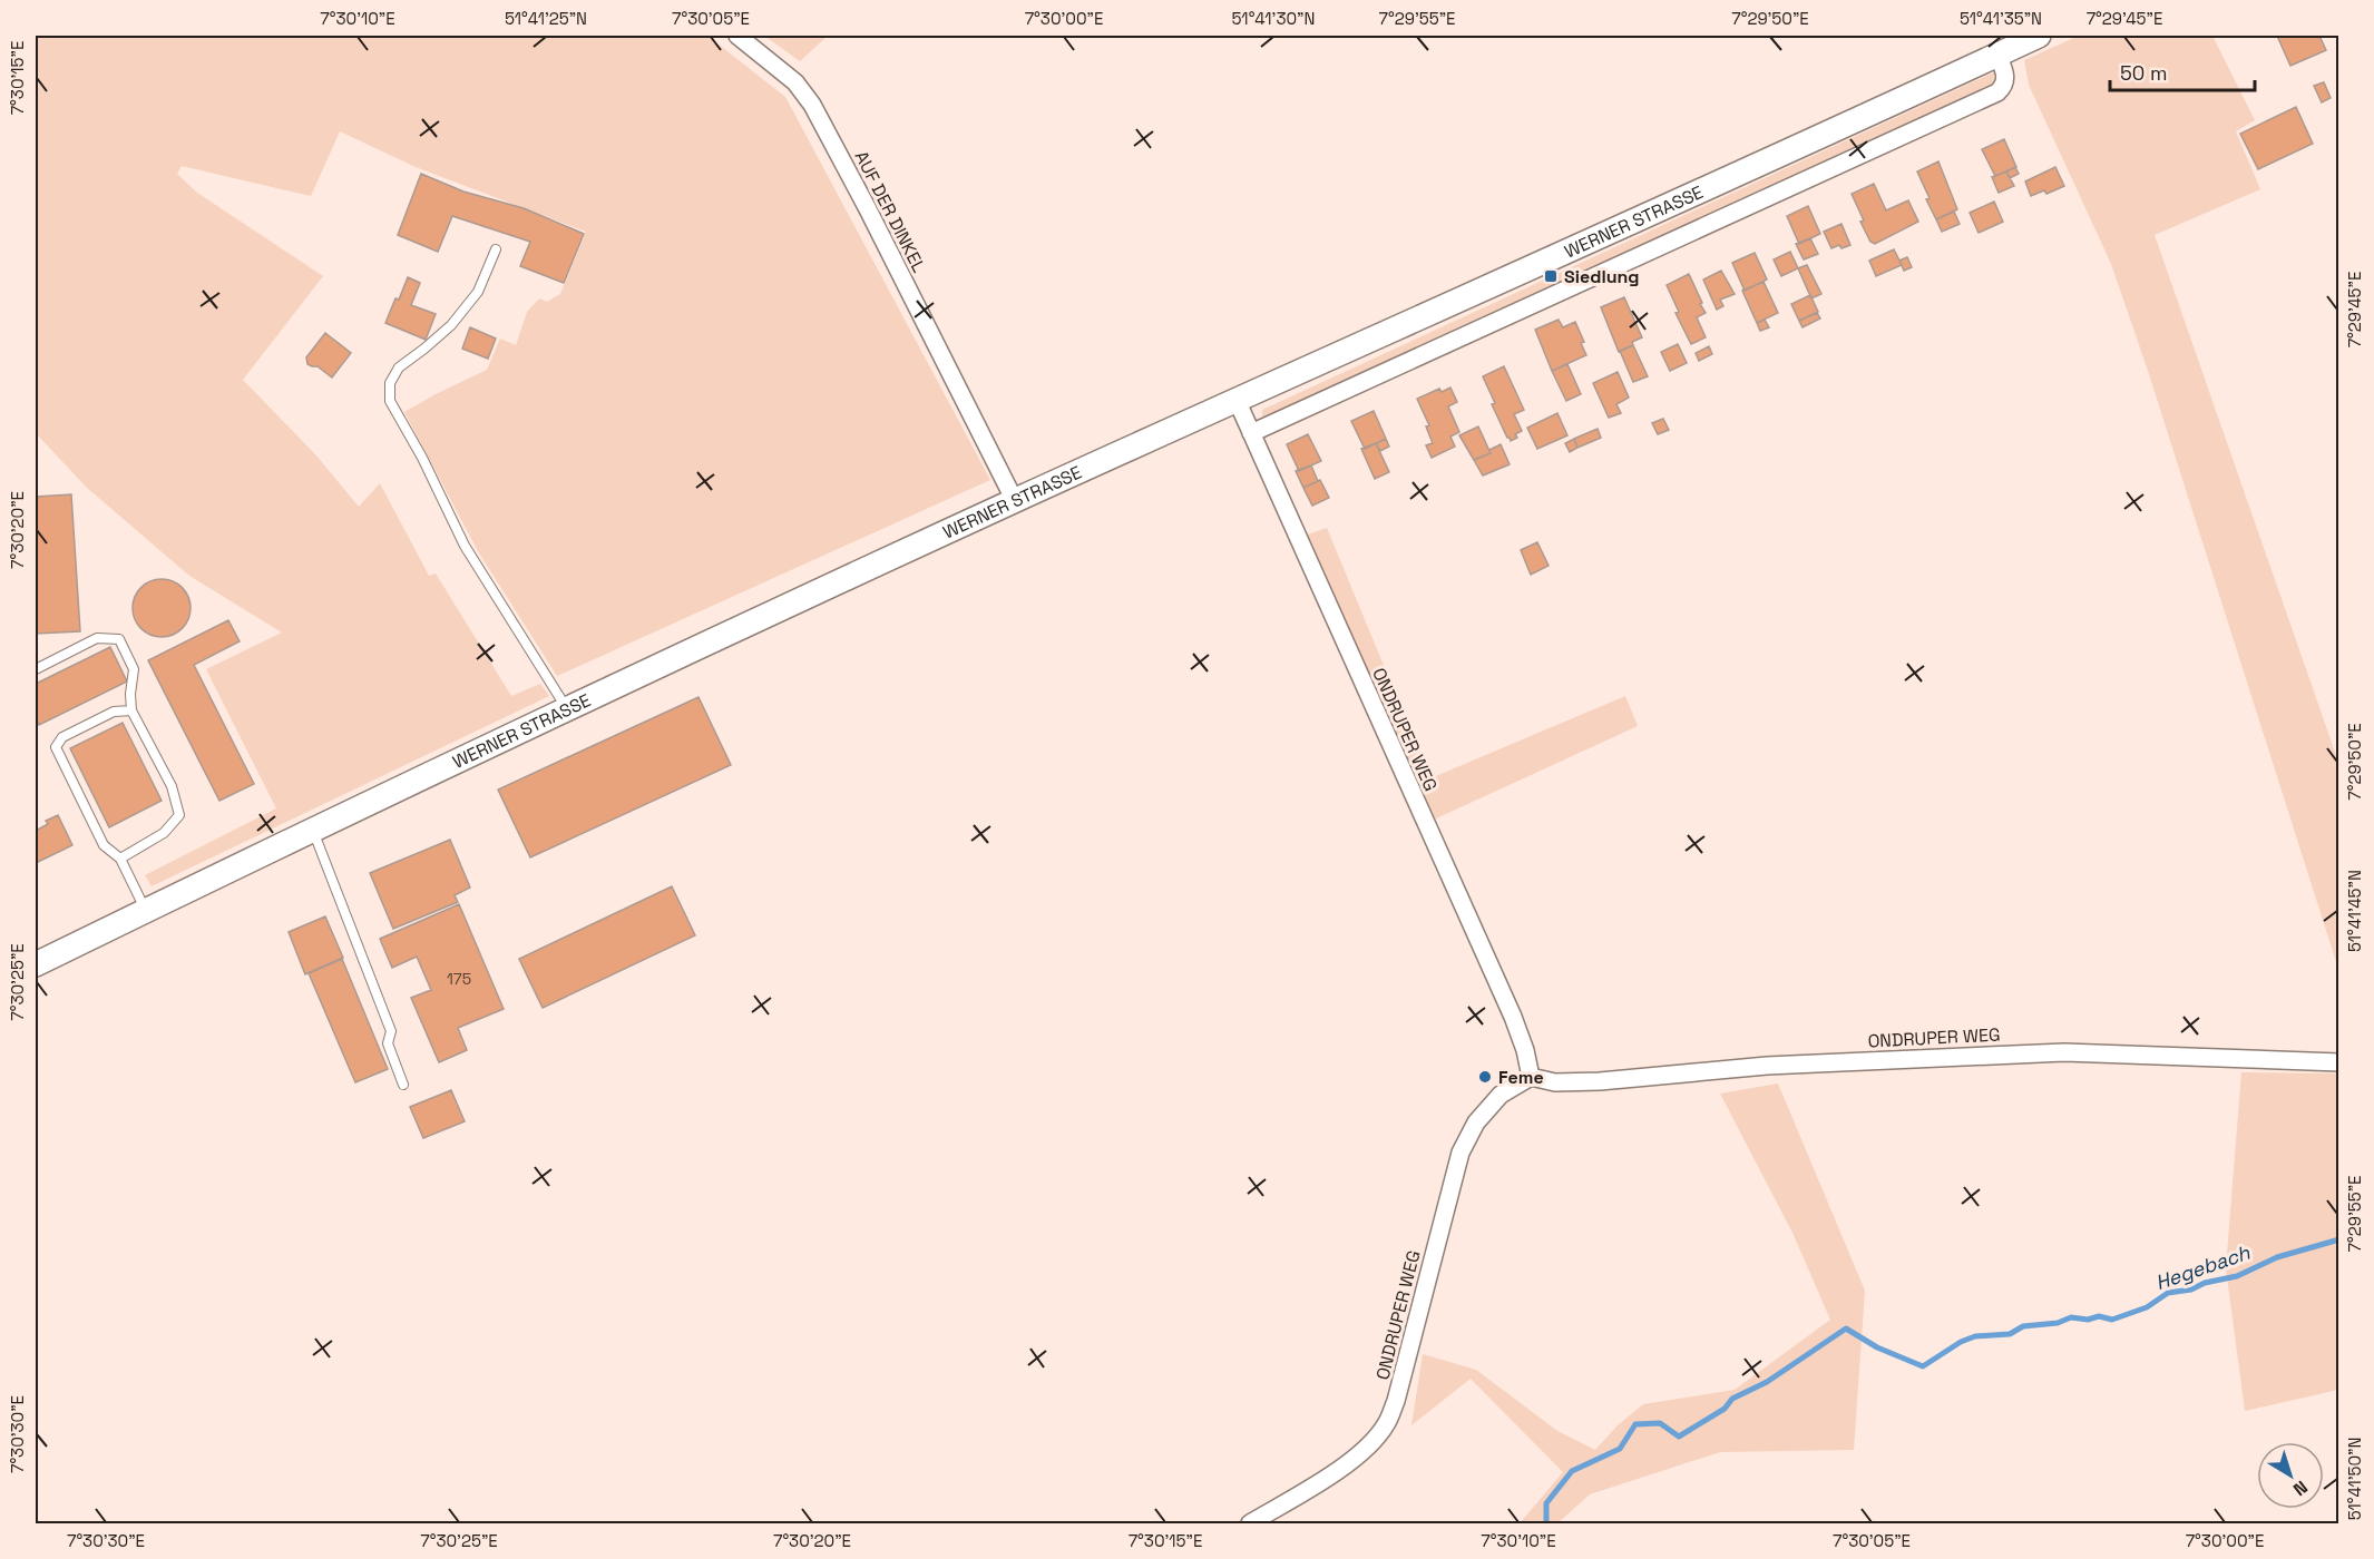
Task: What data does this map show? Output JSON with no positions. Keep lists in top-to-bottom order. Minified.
{"streets":{"main road":["WERNER STRASSE"],"street":["AUF DER DINKEL","ONDRUPER WEG"]},"crossings":[["AUF DER DINKEL","WERNER STRASSE"],["WERNER STRASSE","ONDRUPER WEG"]],"water":["Hegebach"],"places":{"transit":["Siedlung"],"other":["Feme"]},"house_numbers":["175"],"scale_bar":"50 m","north":"bottom right","coordinates":["7°30'10\"E","51°41'25\"N","7°30'05\"E","7°30'00\"E","51°41'30\"N","7°29'55\"E","7°29'50\"E","51°41'35\"N","7°29'45\"E","7°30'15\"E","7°30'20\"E","51°41'45\"N","7°30'25\"E","7°30'30\"E","51°41'50\"N"]}
